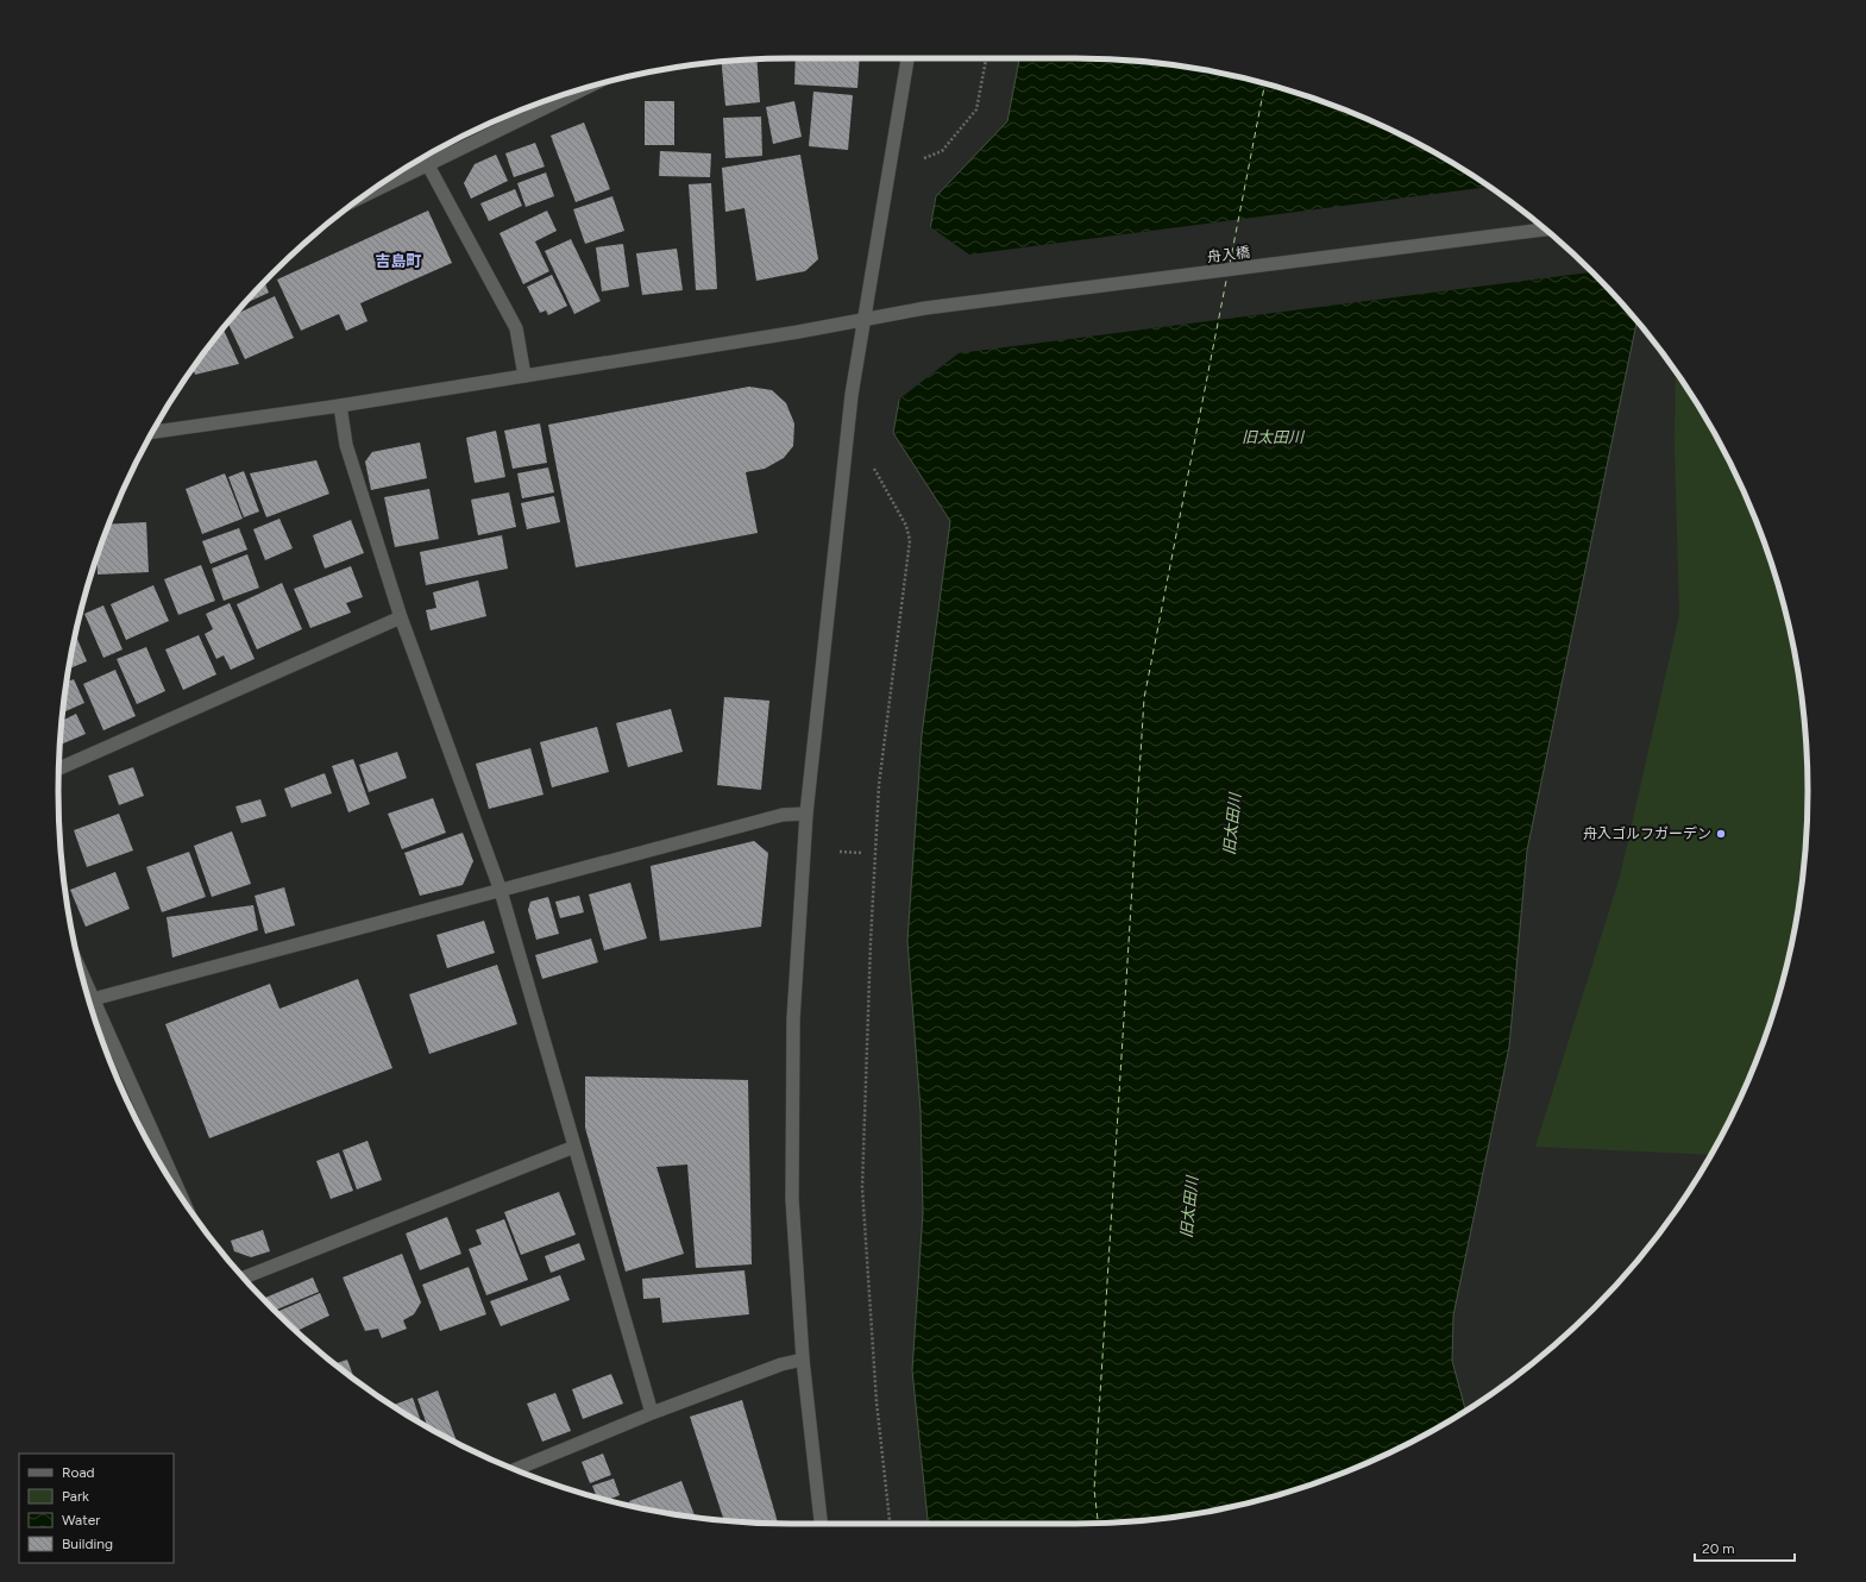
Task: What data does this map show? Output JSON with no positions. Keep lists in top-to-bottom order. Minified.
{"streets":{"street":["舟入橋"]},"districts":["吉島町"],"water":["旧太田川"],"places":["舟入ゴルフガーデン"],"legend":["Road","Park","Water","Building"],"scale_bar":"20 m"}
